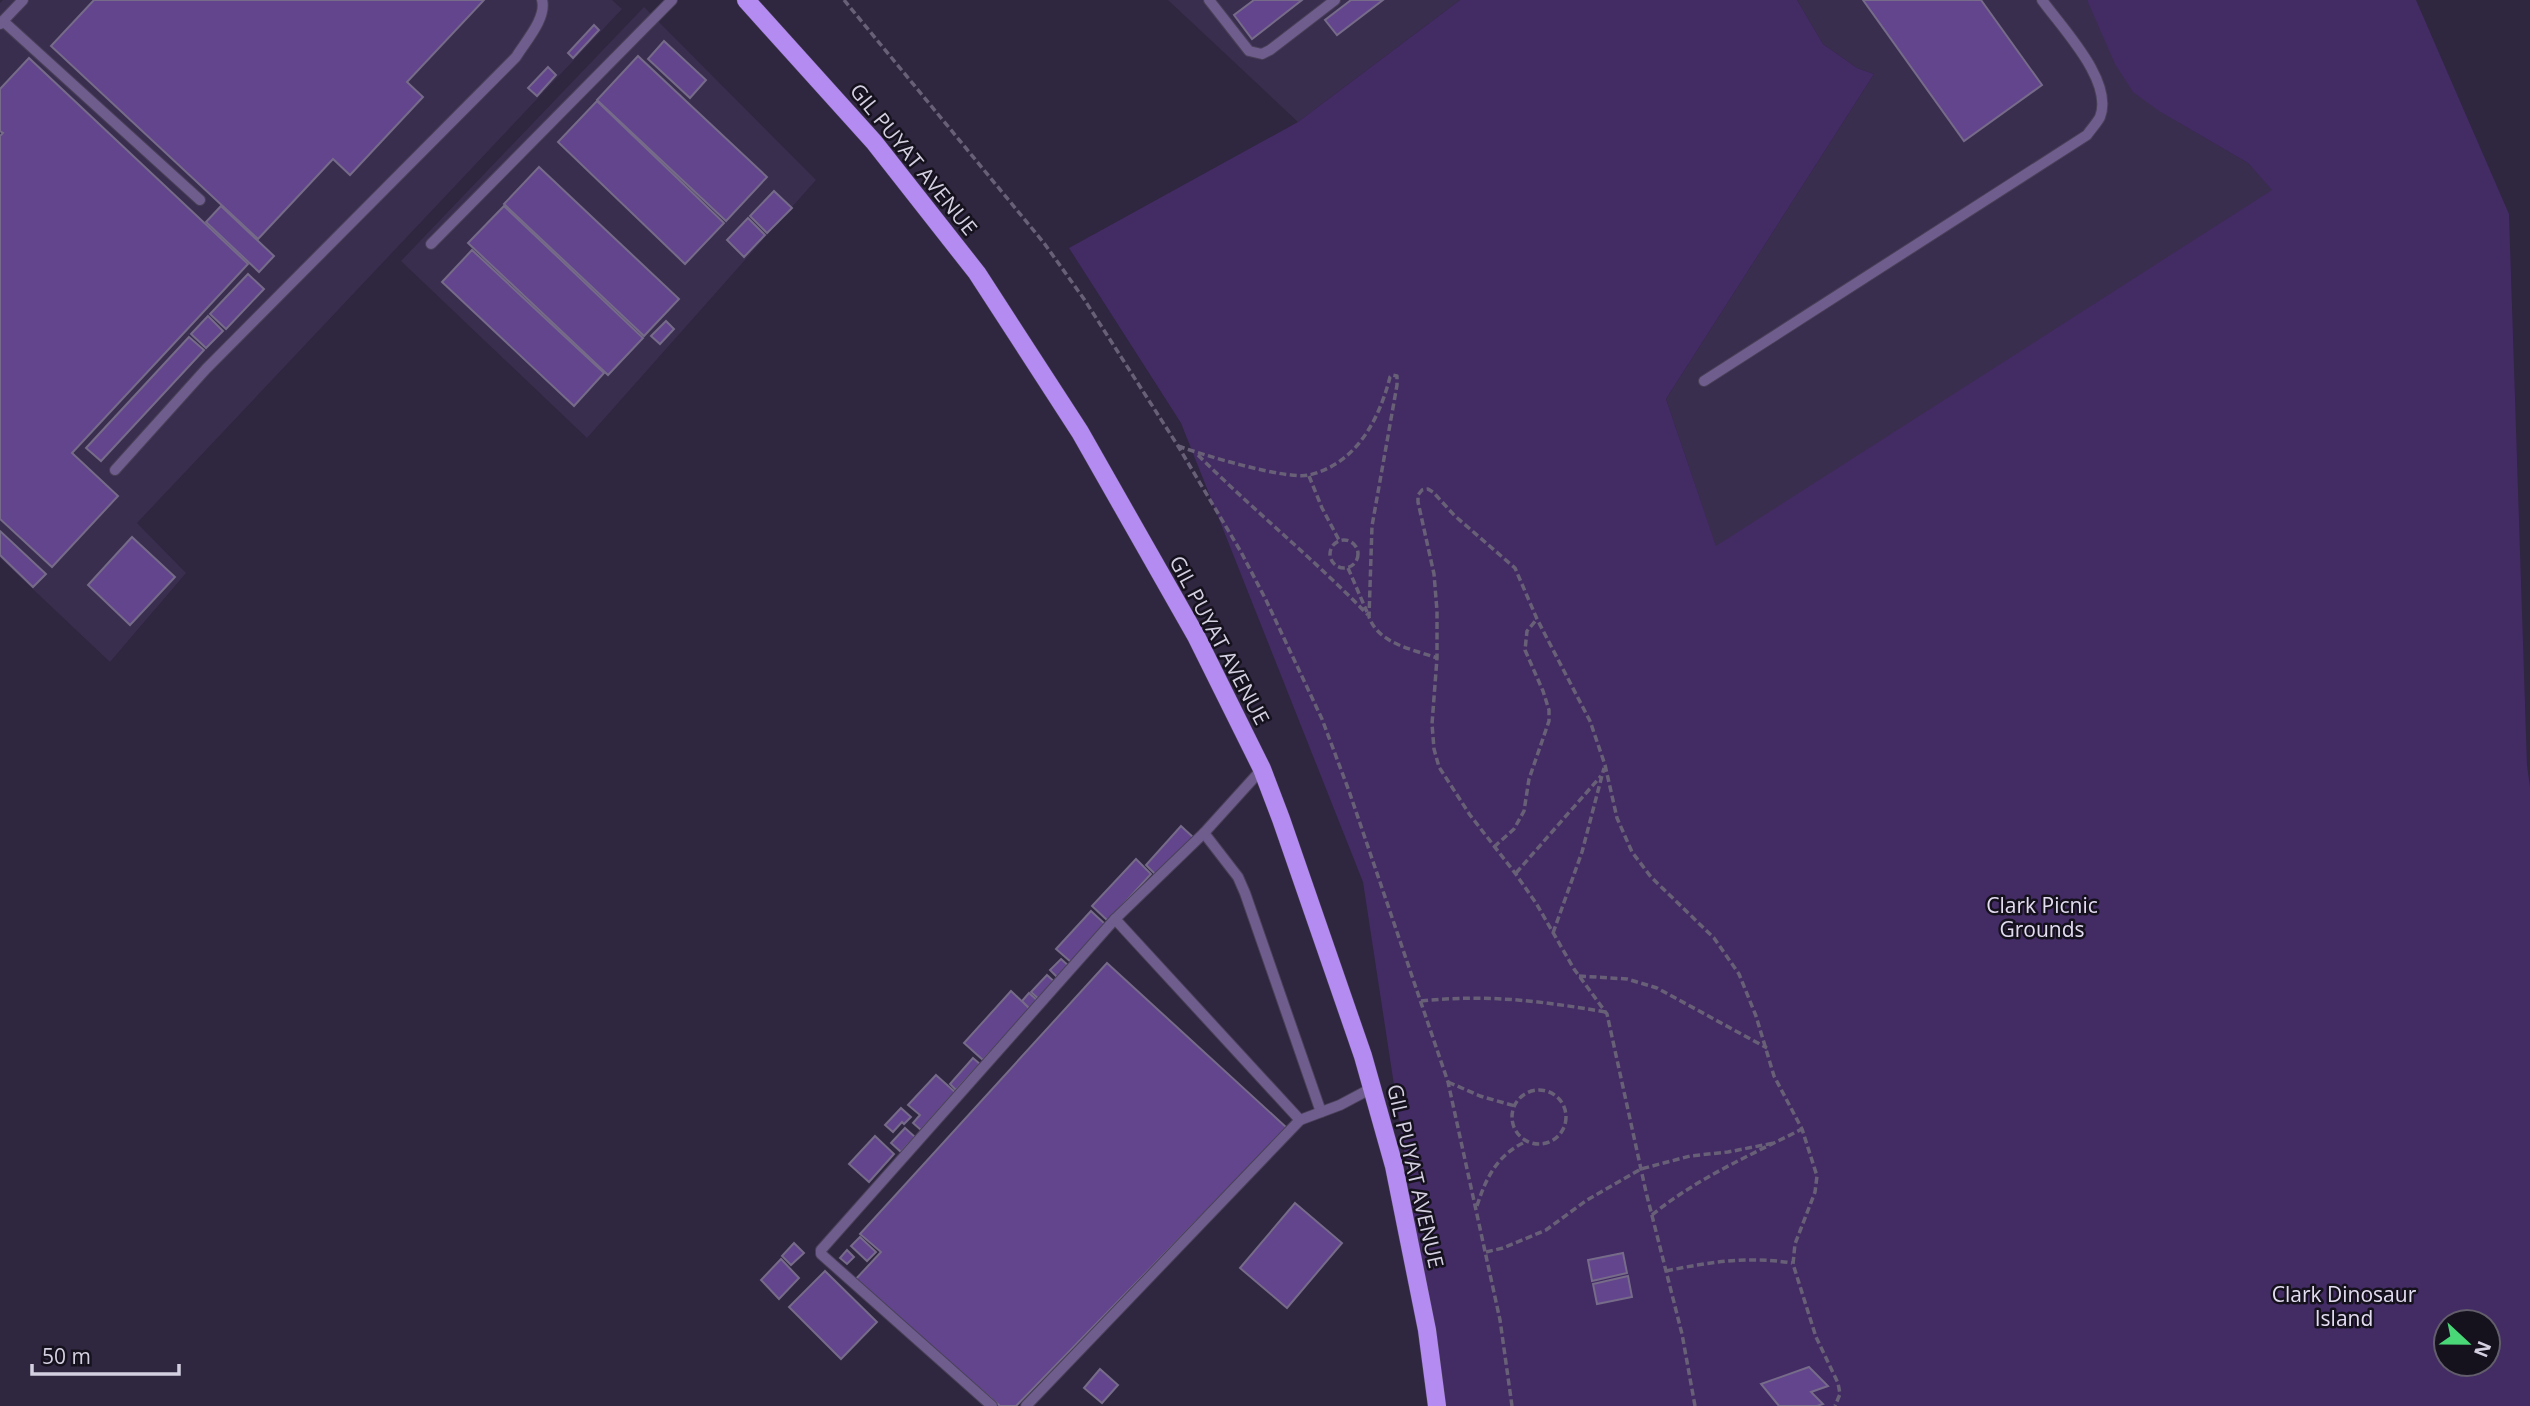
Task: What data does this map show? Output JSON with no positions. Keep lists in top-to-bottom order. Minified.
{"streets":{"main road":["GIL PUYAT AVENUE"]},"parks":["Clark Picnic Grounds","Clark Dinosaur Island"],"scale_bar":"50 m","north":"right"}
